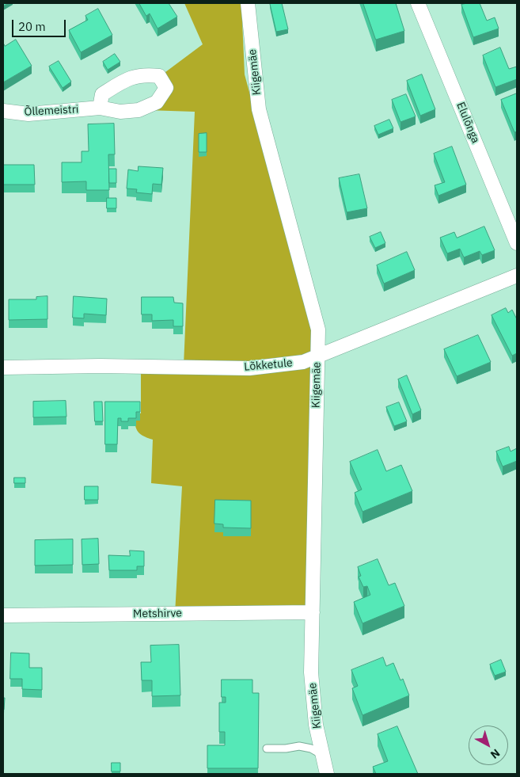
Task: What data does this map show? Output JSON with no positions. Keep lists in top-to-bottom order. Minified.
{"streets":{"street":["Kiigemäe","Õllemeistri","Elulõnga","Lõkketule","Metshirve"]},"crossings":[["Kiigemäe","Lõkketule"],["Kiigemäe","Metshirve"]],"scale_bar":"20 m","north":"bottom right"}
